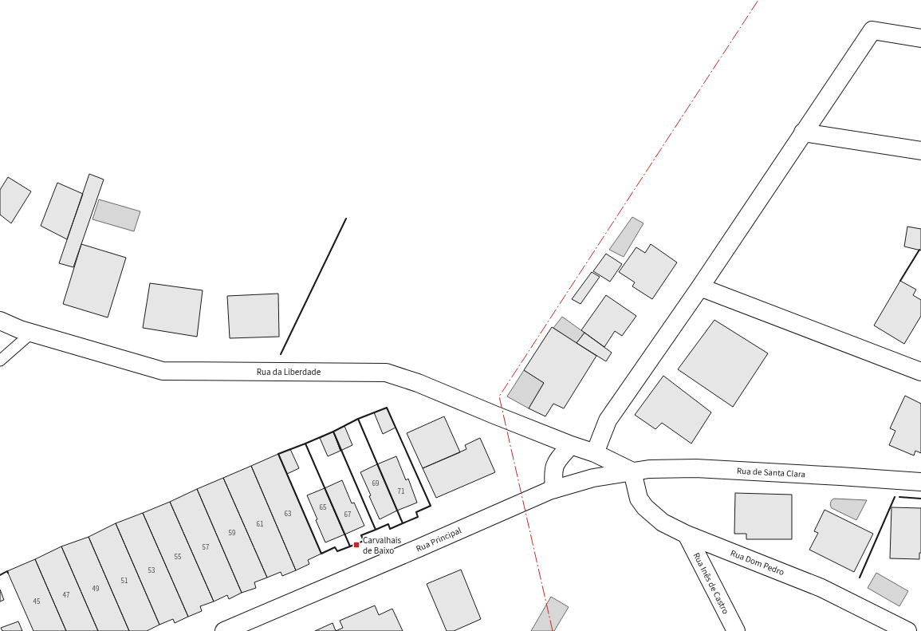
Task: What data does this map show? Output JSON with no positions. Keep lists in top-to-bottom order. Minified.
{"streets":{"street":["Rua da Liberdade","Rua de Santa Clara","Rua Principal","Rua Dom Pedro","Rua Inês de Castro"]},"crossings":[["Rua da Liberdade","Rua de Santa Clara"],["Rua da Liberdade","Rua Principal"],["Rua da Liberdade","Rua Dom Pedro"],["Rua de Santa Clara","Rua Principal"],["Rua de Santa Clara","Rua Dom Pedro"],["Rua Principal","Rua Dom Pedro"],["Rua Dom Pedro","Rua Inês de Castro"]],"places":{"transit":["Carvalhais de Baixo"]},"house_numbers":["69","71","65","63","67","61","59","57","55","53","51","49","47","45"]}
